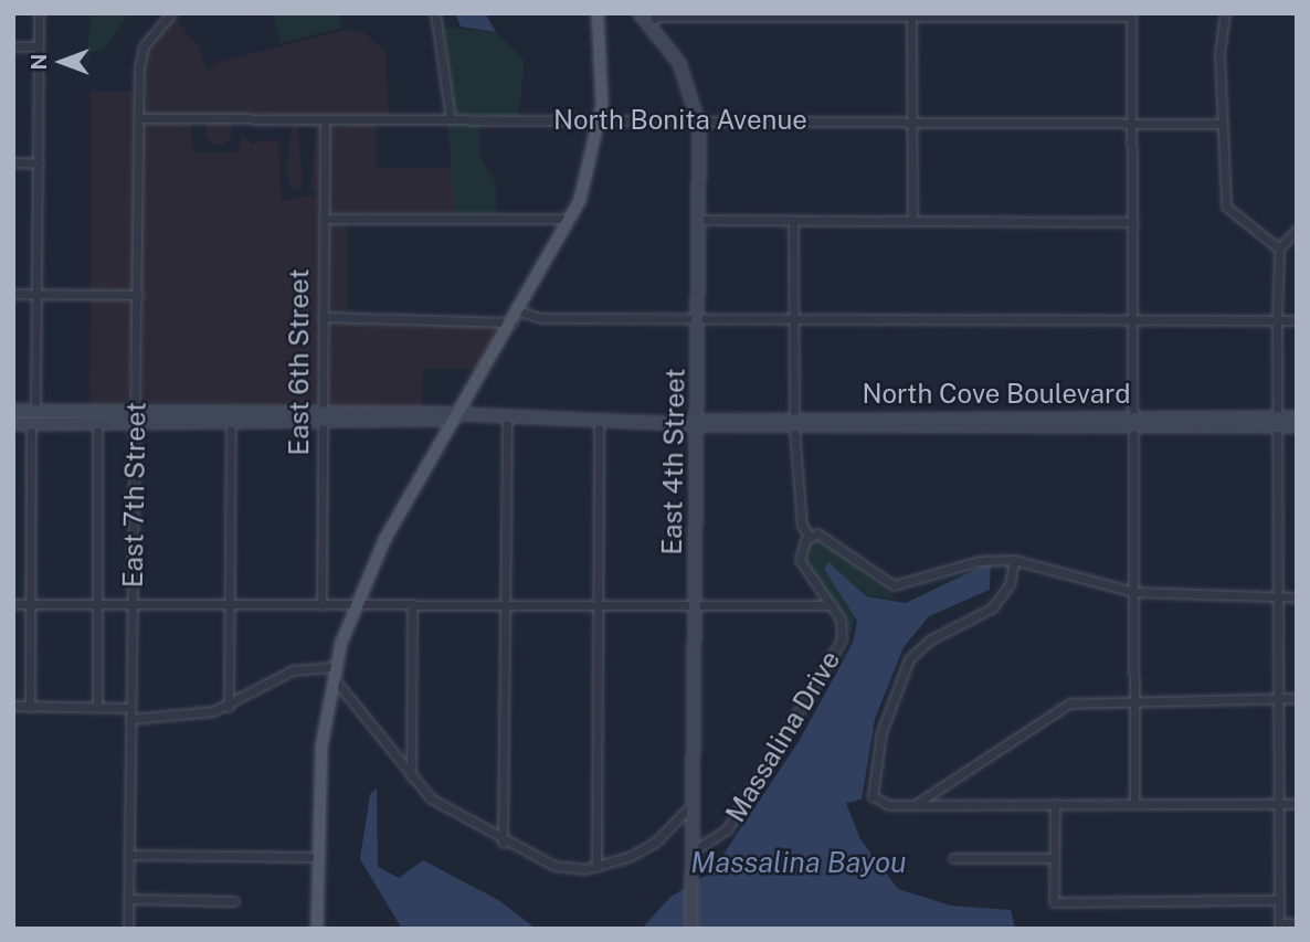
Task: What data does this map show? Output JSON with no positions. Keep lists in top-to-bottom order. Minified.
{"streets":{"street":["North Bonita Avenue","East 6th Street","North Cove Boulevard","East 4th Street","East 7th Street","Massalina Drive"]},"crossings":[["North Bonita Avenue","East 6th Street"],["North Bonita Avenue","East 4th Street"],["North Bonita Avenue","East 7th Street"],["East 6th Street","North Cove Boulevard"],["North Cove Boulevard","East 4th Street"],["North Cove Boulevard","East 7th Street"],["East 4th Street","Massalina Drive"]],"water":["Massalina Bayou"],"north":"left"}
